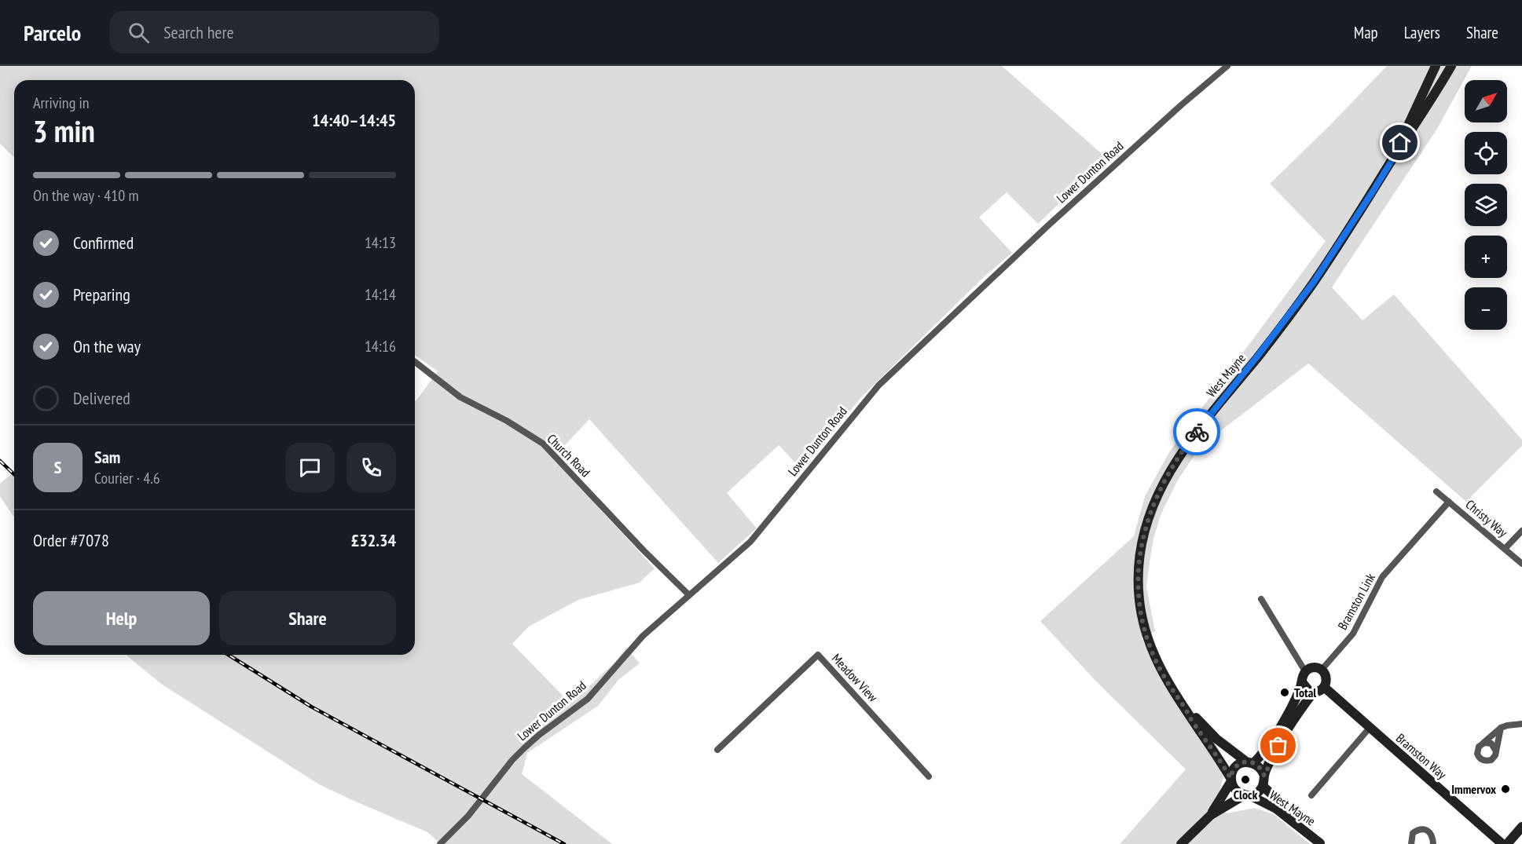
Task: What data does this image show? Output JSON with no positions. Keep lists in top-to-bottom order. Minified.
{"streets":{"main road":["West Mayne","Bramston Way"],"street":["Lower Dunton Road","Church Road","Christy Way","Bramston Link","Meadow View"]},"crossings":[["Lower Dunton Road","Church Road"],["Christy Way","Bramston Link"],["Bramston Link","Bramston Way"]],"places":["Total","Clock","Immervox"],"north":"top right","page":{"header":"Parcelo","search":"Search here","nav":["Map","Layers","Share"],"map_buttons":["+","−"],"heading":["3 min","Arriving in","14:40–14:45"],"panel":["Sam","Courier · 4.6","Order #7078","£32.34"],"bar":"On the way · 410 m","list":[["Confirmed","14:13"],["Preparing","14:14"],["On the way","14:16"],"Delivered"],"round":"S","buttons":["Help","Share"]}}
